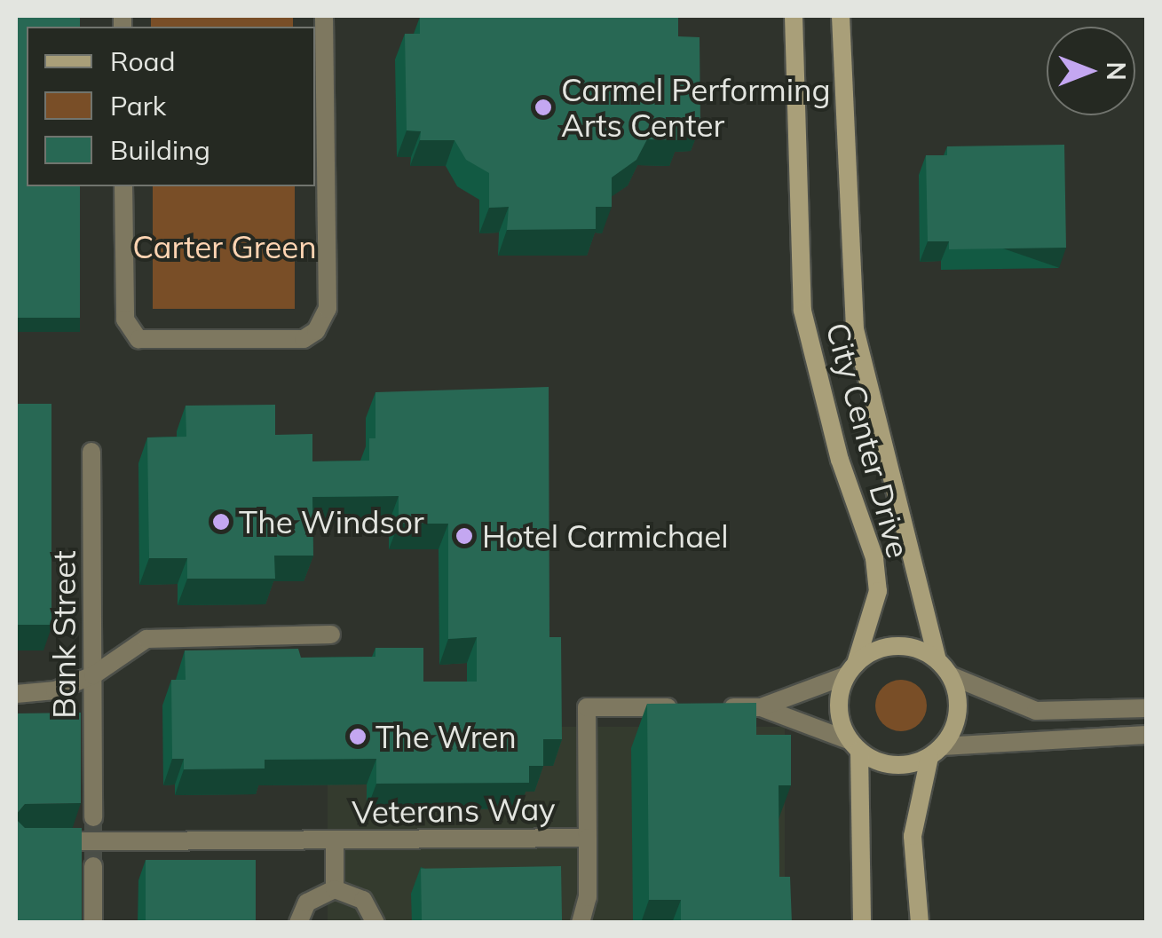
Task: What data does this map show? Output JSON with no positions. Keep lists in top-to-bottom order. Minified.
{"streets":{"street":["City Center Drive","Bank Street","Veterans Way"]},"parks":["Carter Green"],"places":["Carmel Performing Arts Center","The Windsor","Hotel Carmichael","The Wren"],"legend":["Road","Park","Building"],"north":"right"}
